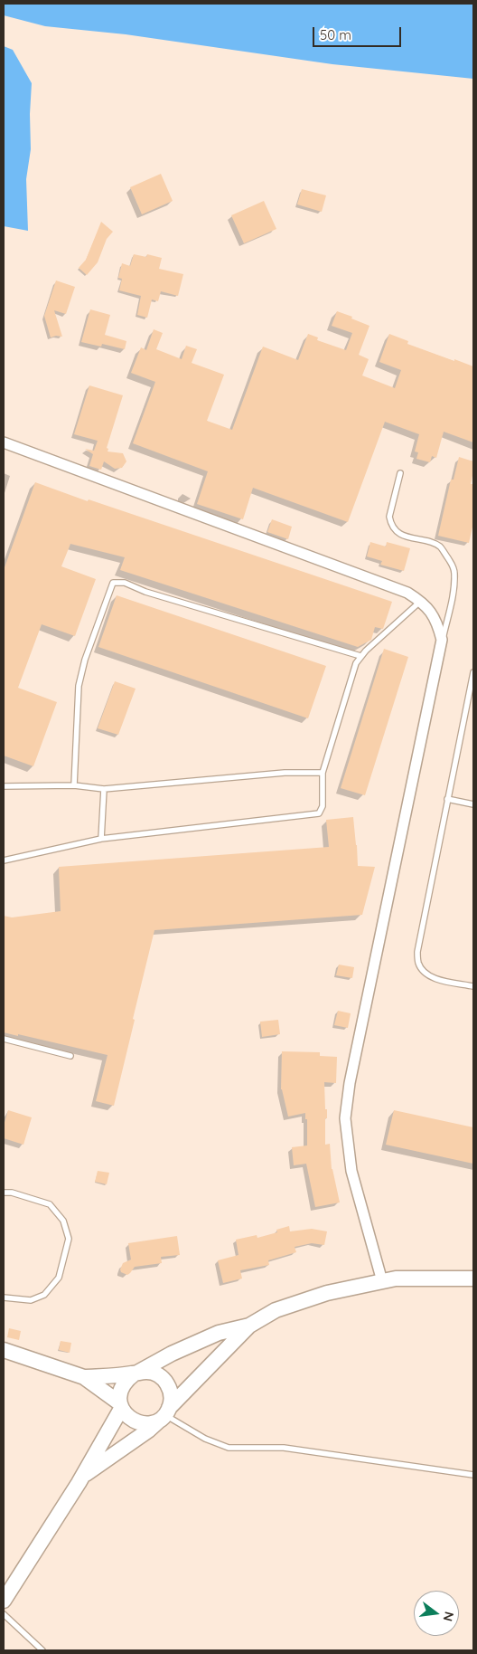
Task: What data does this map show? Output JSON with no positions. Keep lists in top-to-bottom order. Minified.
{"scale_bar":"50 m","north":"right"}
